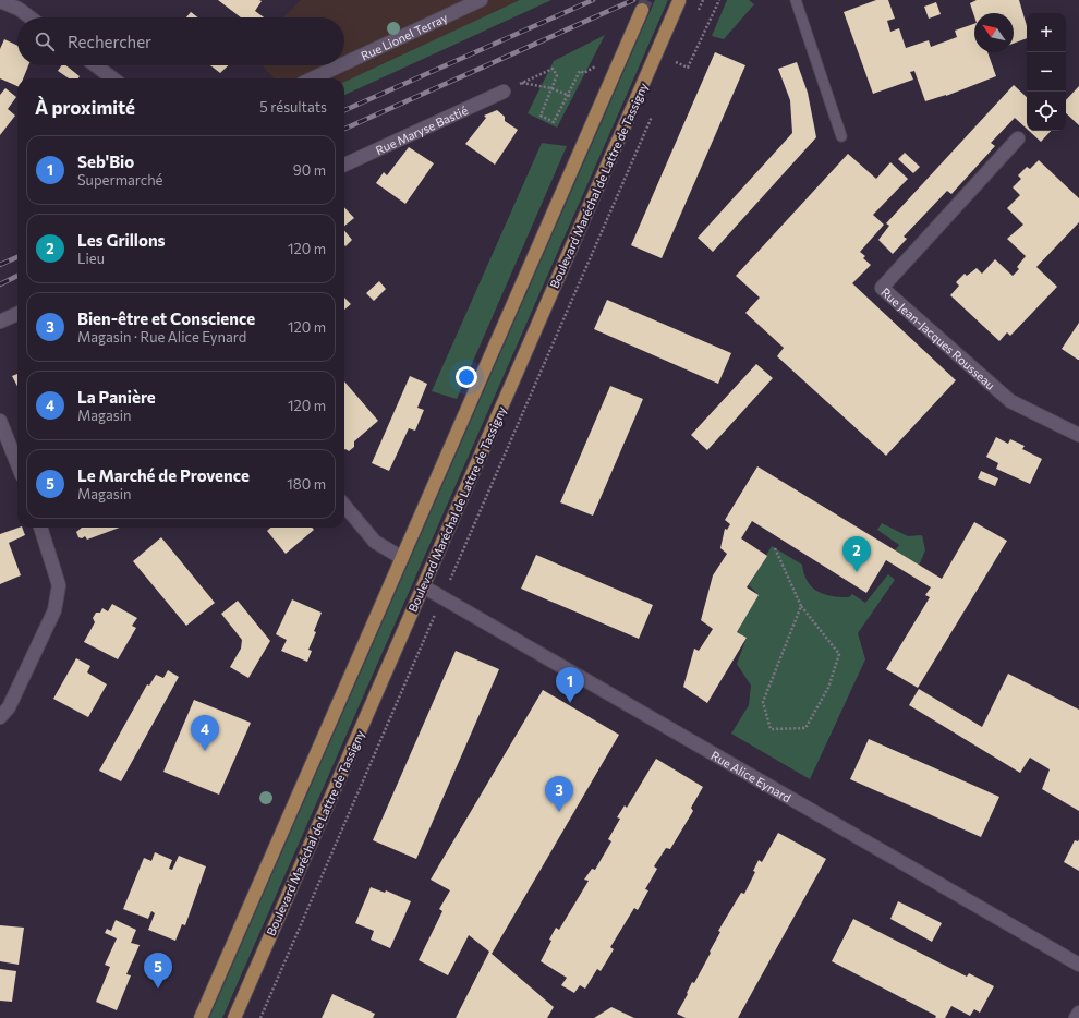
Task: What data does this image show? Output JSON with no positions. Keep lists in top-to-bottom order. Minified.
{"streets":{"main road":["Boulevard Maréchal de Lattre de Tassigny"],"street":["Rue Lionel Terray","Rue Maryse Bastié","Rue Jean-Jacques Rousseau","Rue Alice Eynard"]},"crossings":[["Boulevard Maréchal de Lattre de Tassigny","Rue Alice Eynard"]],"north":"top left","page":{"map_buttons":["+","−"],"search":"Rechercher","heading":["À proximité","5 résultats"],"list":[{"mark":"1","name":"Seb'Bio","note":"Supermarché","value":"90 m"},{"mark":"2","name":"Les Grillons","note":"Lieu","value":"120 m"},{"mark":"3","name":"Bien-être et Conscience","note":"Magasin · Rue Alice Eynard","value":"120 m"},{"mark":"4","name":"La Panière","note":"Magasin","value":"120 m"},{"mark":"5","name":"Le Marché de Provence","note":"Magasin","value":"180 m"}],"pins":["2","1","4","3","5"]}}
